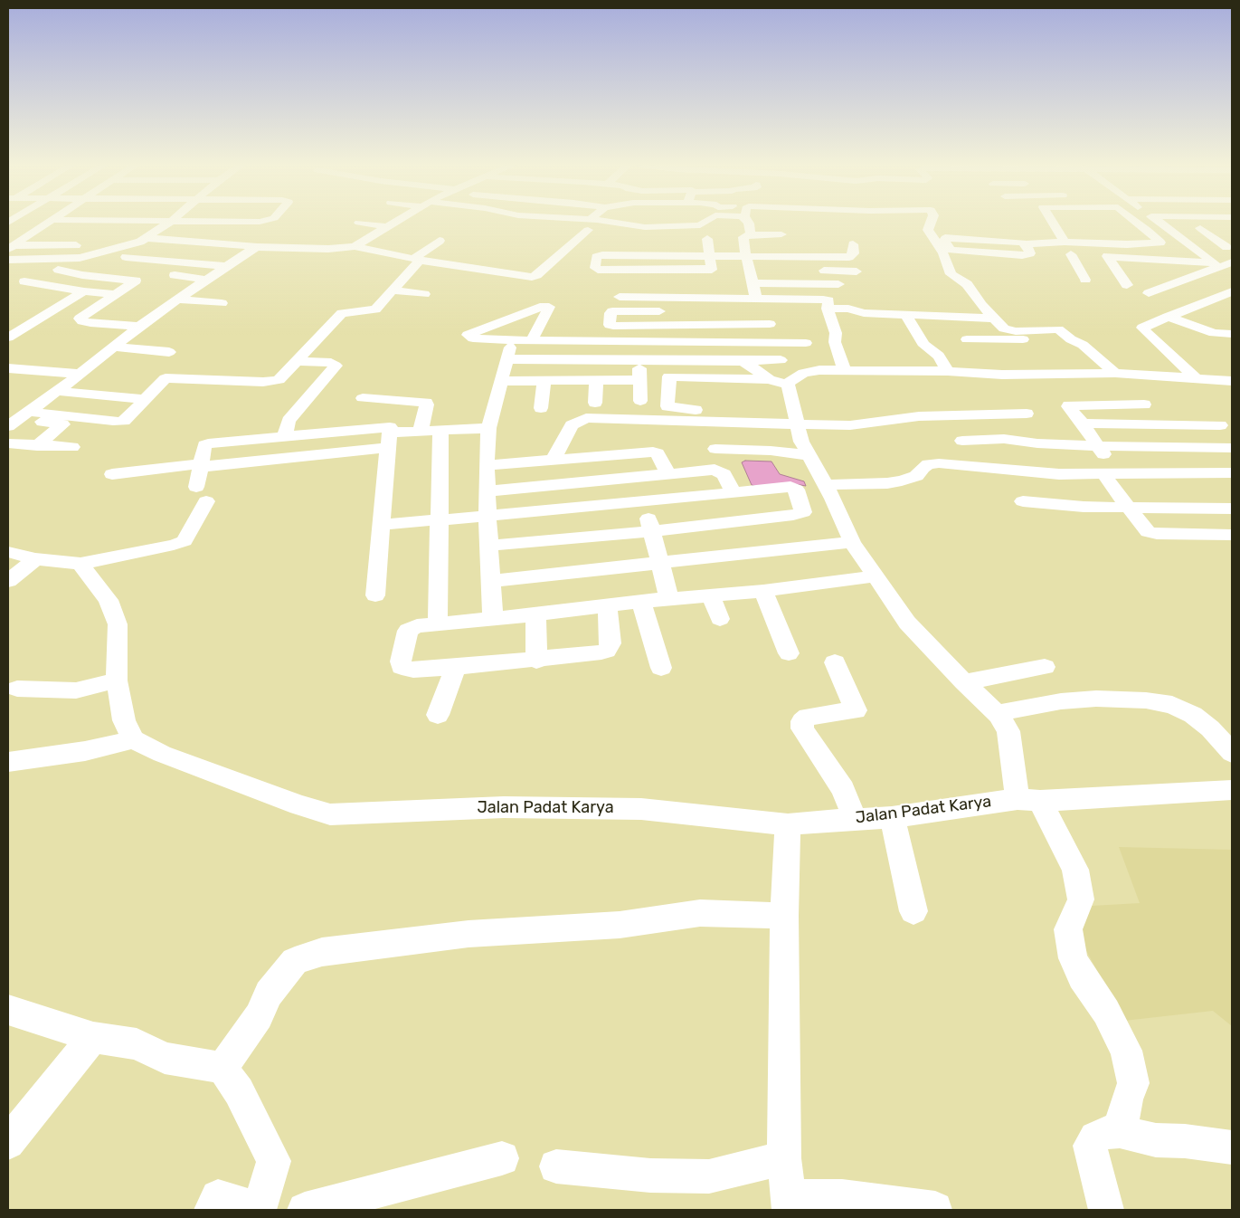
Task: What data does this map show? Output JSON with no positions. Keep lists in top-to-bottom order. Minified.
{"streets":{"street":["Jalan Padat Karya"]}}
